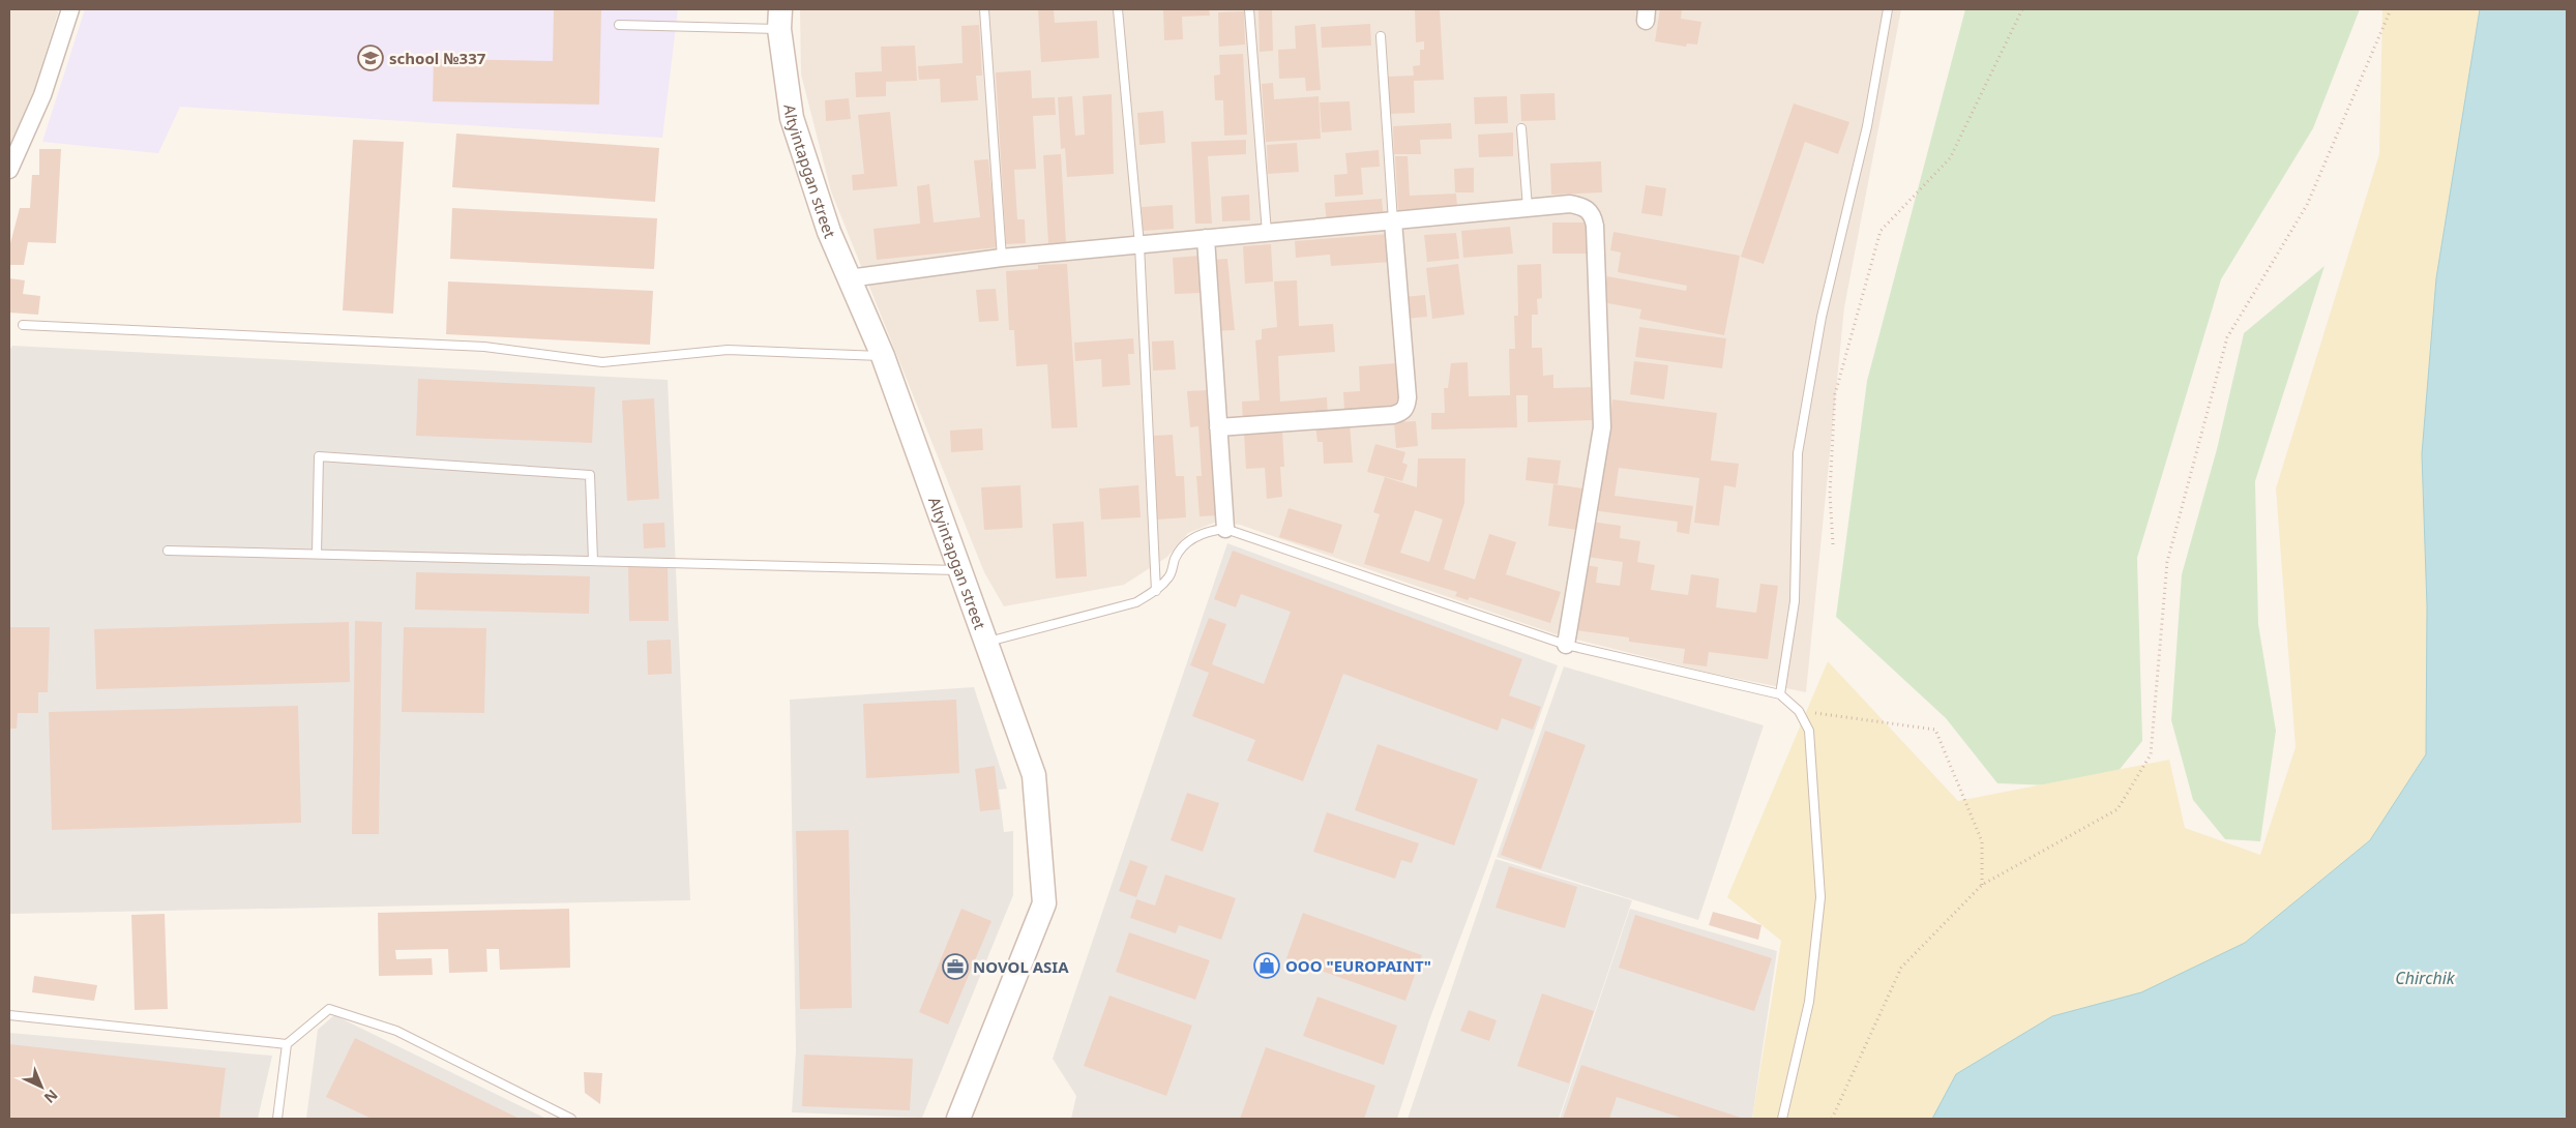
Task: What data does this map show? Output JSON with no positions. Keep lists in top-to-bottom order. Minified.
{"streets":{"street":["Altyintapgan street"]},"water":["Chirchik"],"places":{"school or university":["school №337"],"shop":["OOO \"EUROPAINT\""],"office":["NOVOL ASIA"]},"north":"bottom right"}
